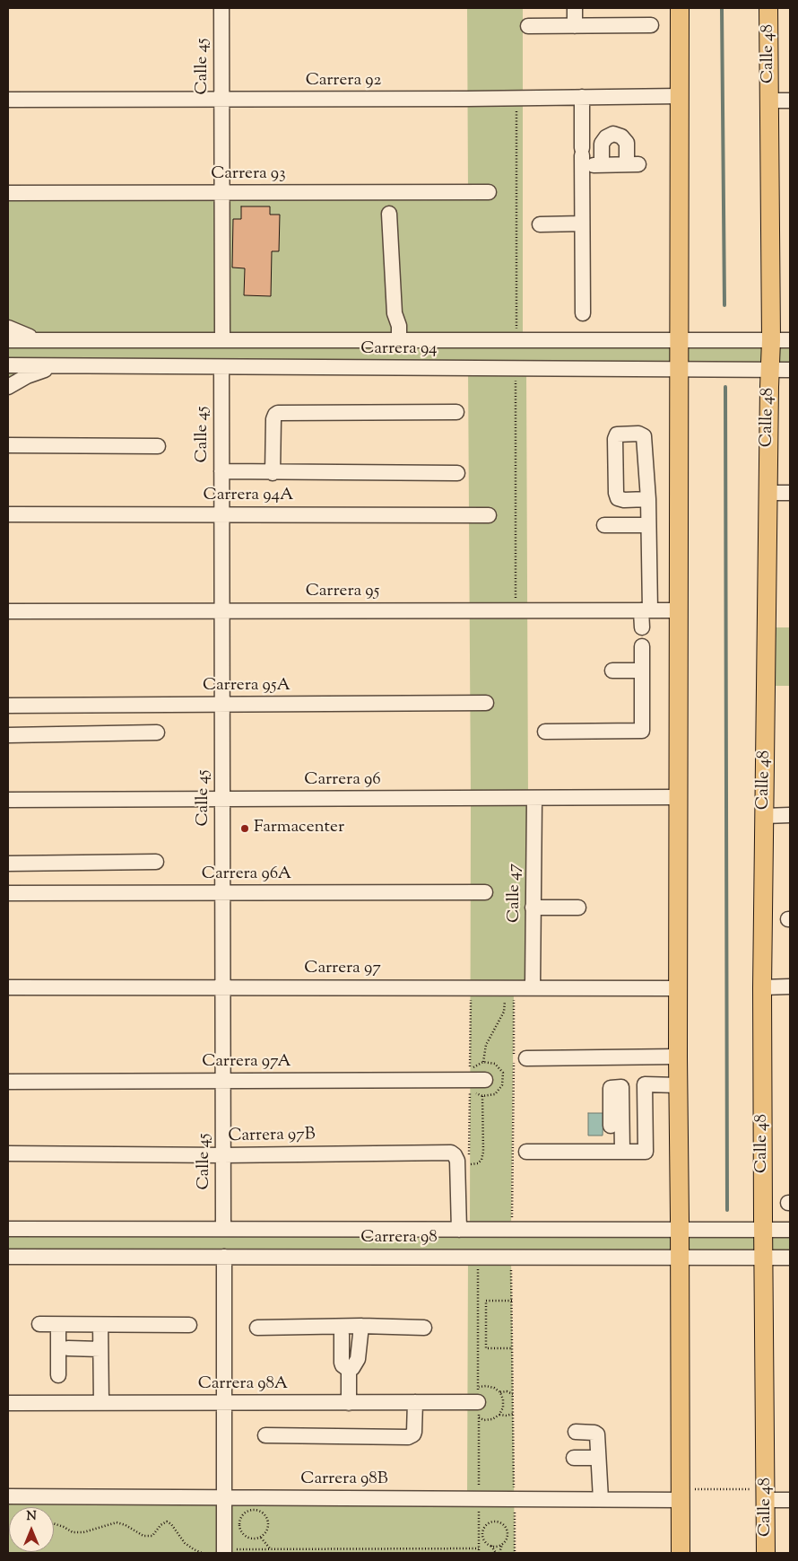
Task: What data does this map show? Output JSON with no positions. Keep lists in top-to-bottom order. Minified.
{"streets":{"main road":["Calle 48"],"street":["Calle 45","Carrera 92","Carrera 93","Carrera 94","Carrera 94A","Carrera 95","Carrera 95A","Carrera 96","Carrera 96A","Calle 47","Carrera 97","Carrera 97A","Carrera 97B","Carrera 98","Carrera 98A","Carrera 98B"]},"crossings":[["Calle 48","Carrera 94"],["Calle 48","Carrera 98"],["Calle 45","Carrera 92"],["Calle 45","Carrera 93"],["Calle 45","Carrera 94"],["Calle 45","Carrera 94A"],["Calle 45","Carrera 95"],["Calle 45","Carrera 95A"],["Calle 45","Carrera 96"],["Calle 45","Carrera 96A"],["Calle 45","Carrera 97"],["Calle 45","Carrera 97A"],["Calle 45","Carrera 97B"],["Calle 45","Carrera 98"],["Carrera 96","Calle 47"],["Calle 47","Carrera 97"],["Carrera 97B","Carrera 98"]],"places":["Farmacenter"],"north":"top"}
